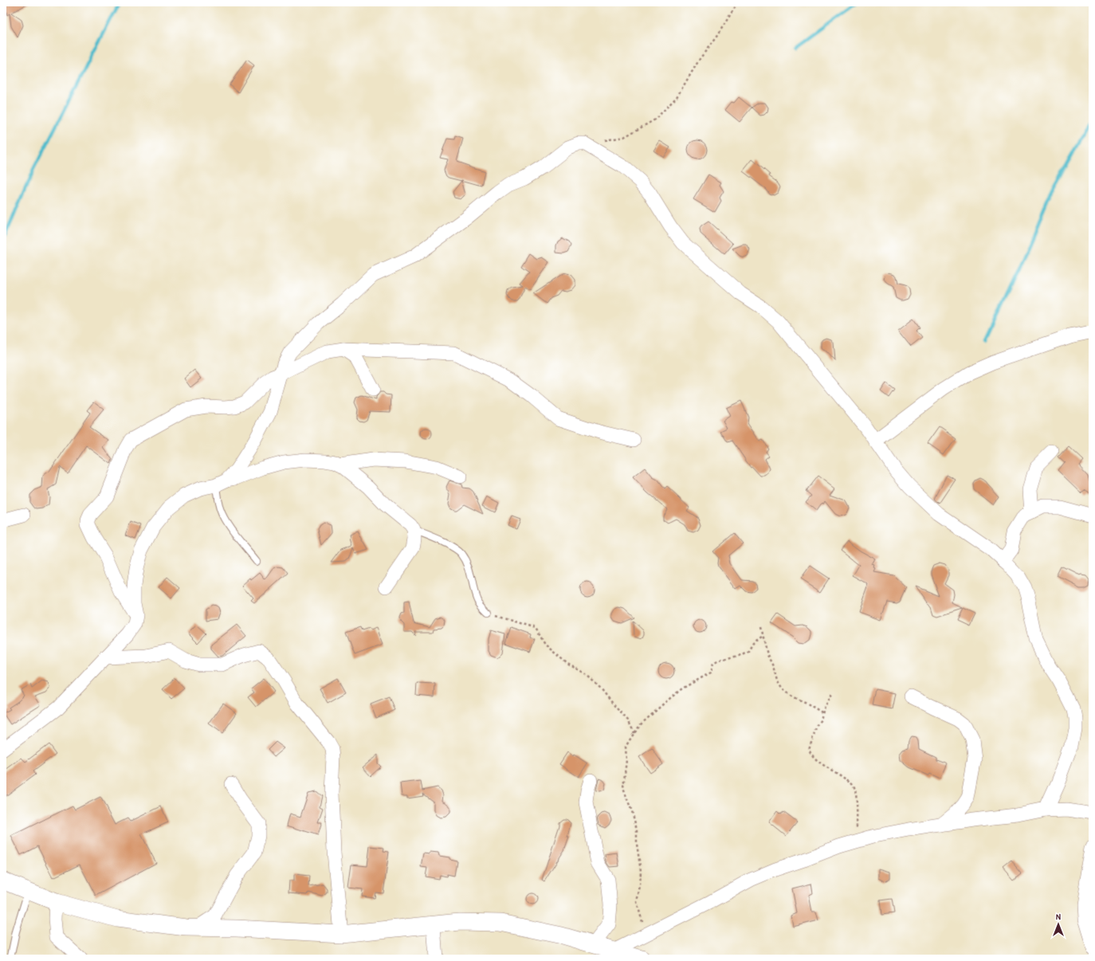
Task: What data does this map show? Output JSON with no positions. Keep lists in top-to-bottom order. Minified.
{"north":"top"}
